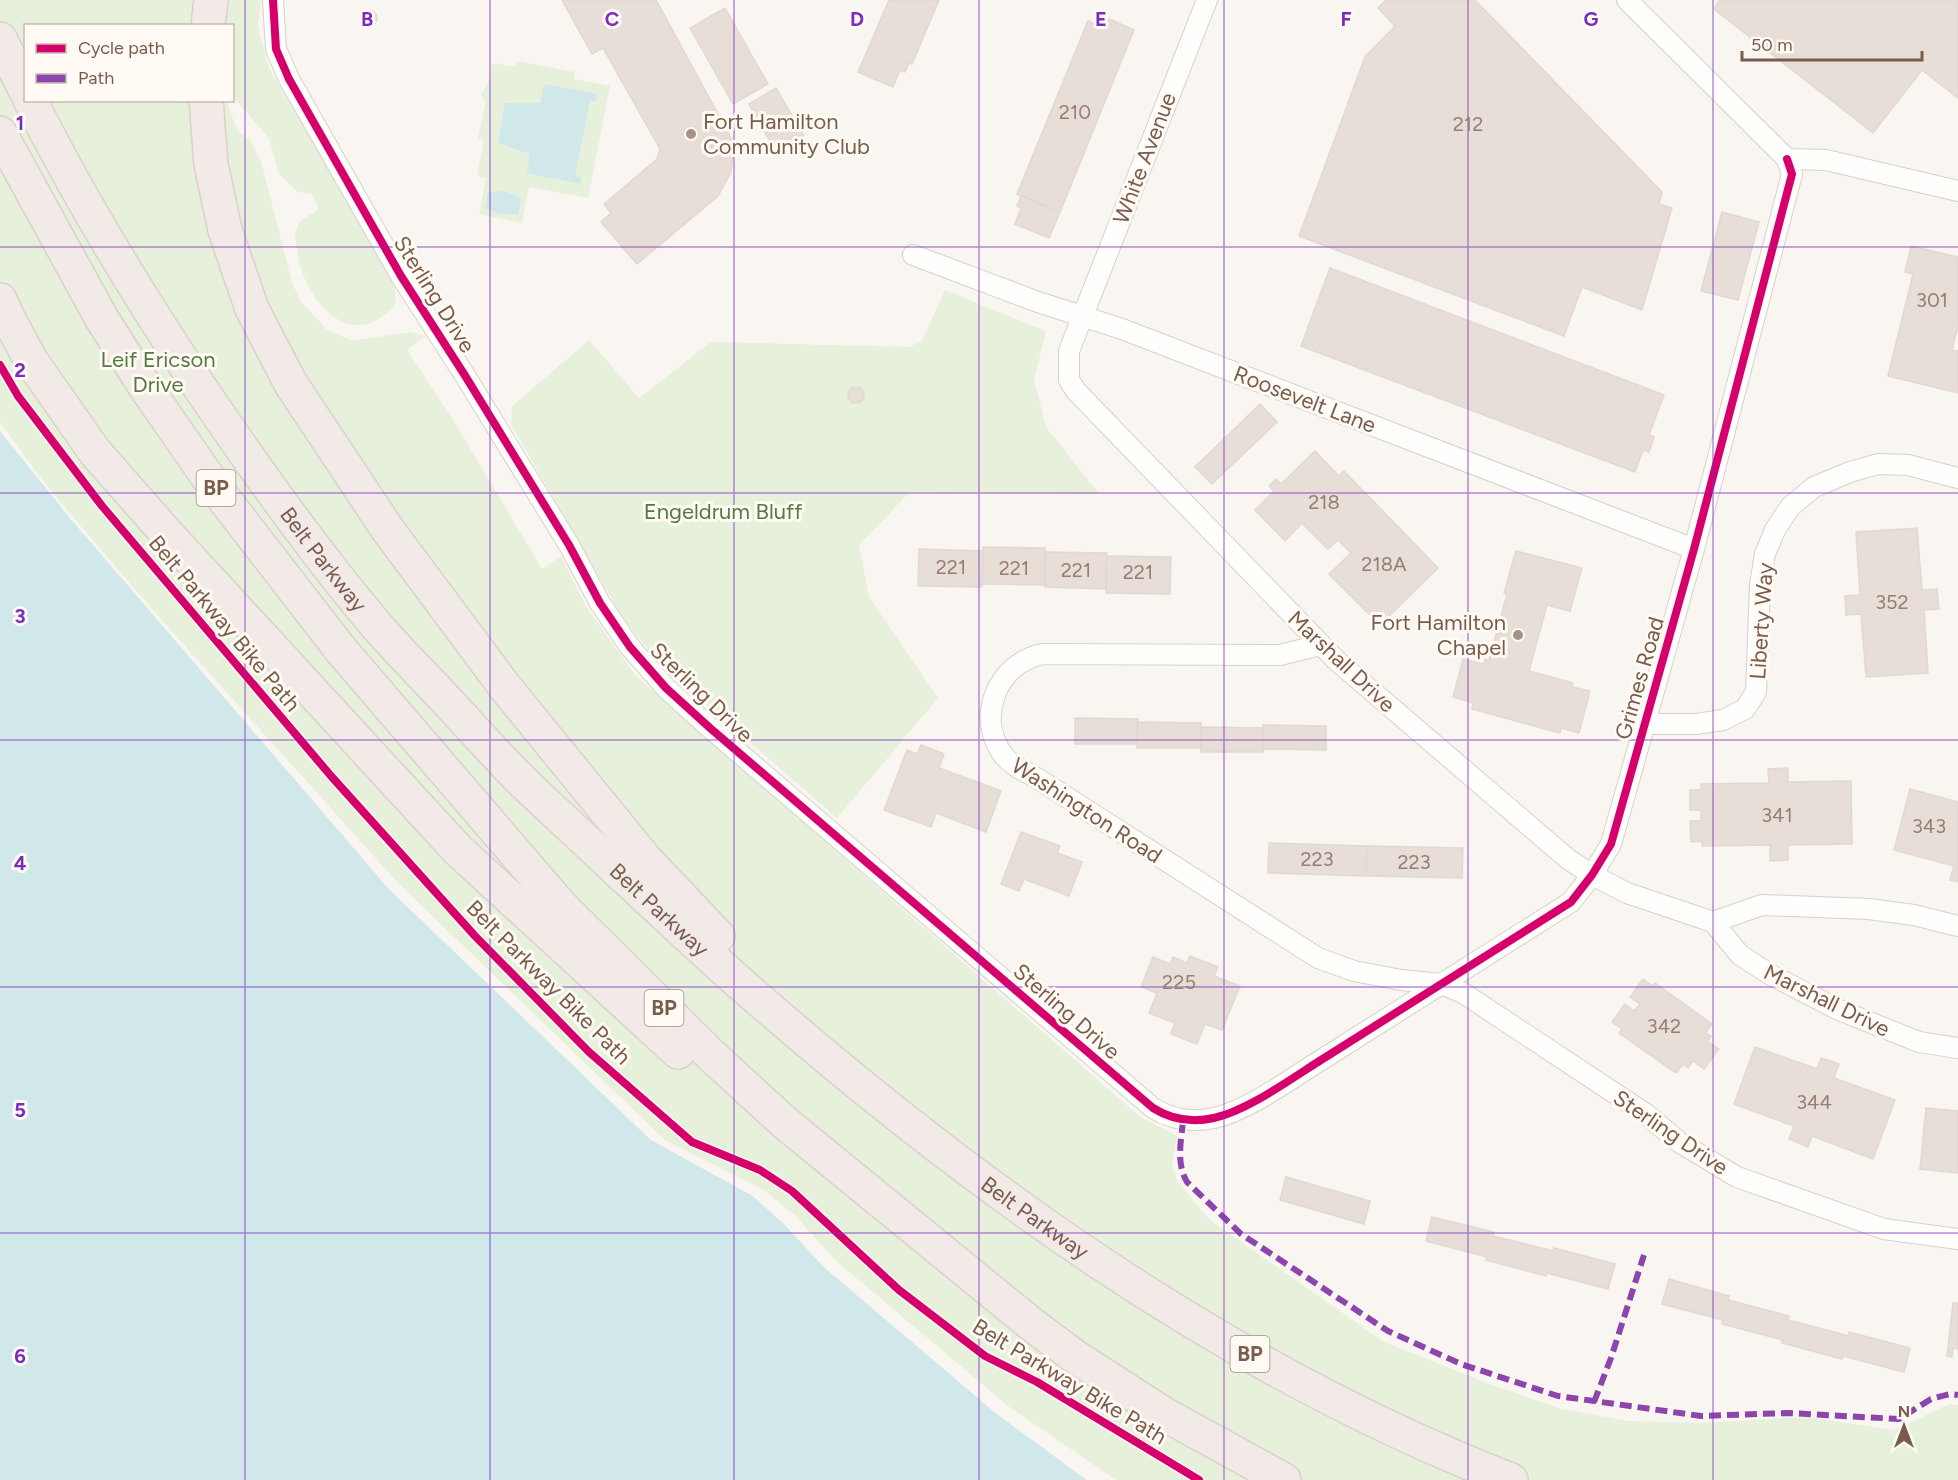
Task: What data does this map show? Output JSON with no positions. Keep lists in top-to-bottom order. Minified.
{"streets":{"highway":["BP","Belt Parkway"],"street":["White Avenue","Sterling Drive","Roosevelt Lane","Liberty Way","Marshall Drive","Grimes Road","Washington Road"],"cycle path":["Belt Parkway Bike Path"]},"crossings":[["White Avenue","Roosevelt Lane"],["White Avenue","Marshall Drive"],["Sterling Drive","Grimes Road"],["Sterling Drive","Washington Road"],["Roosevelt Lane","Marshall Drive"],["Roosevelt Lane","Grimes Road"],["Liberty Way","Grimes Road"],["Marshall Drive","Grimes Road"],["Marshall Drive","Washington Road"],["Grimes Road","Washington Road"]],"parks":["Leif Ericson Drive","Engeldrum Bluff"],"places":["Fort Hamilton Community Club","Fort Hamilton Chapel"],"house_numbers":["210","212","301","218","218A","221","221","221","221","352","341","343","223","223","225","342","344"],"legend":["Cycle path","Path"],"scale_bar":"50 m","north":"top","grid":{"columns":["B","C","D","E","F","G"],"rows":["1","2","3","4","5","6"]}}
